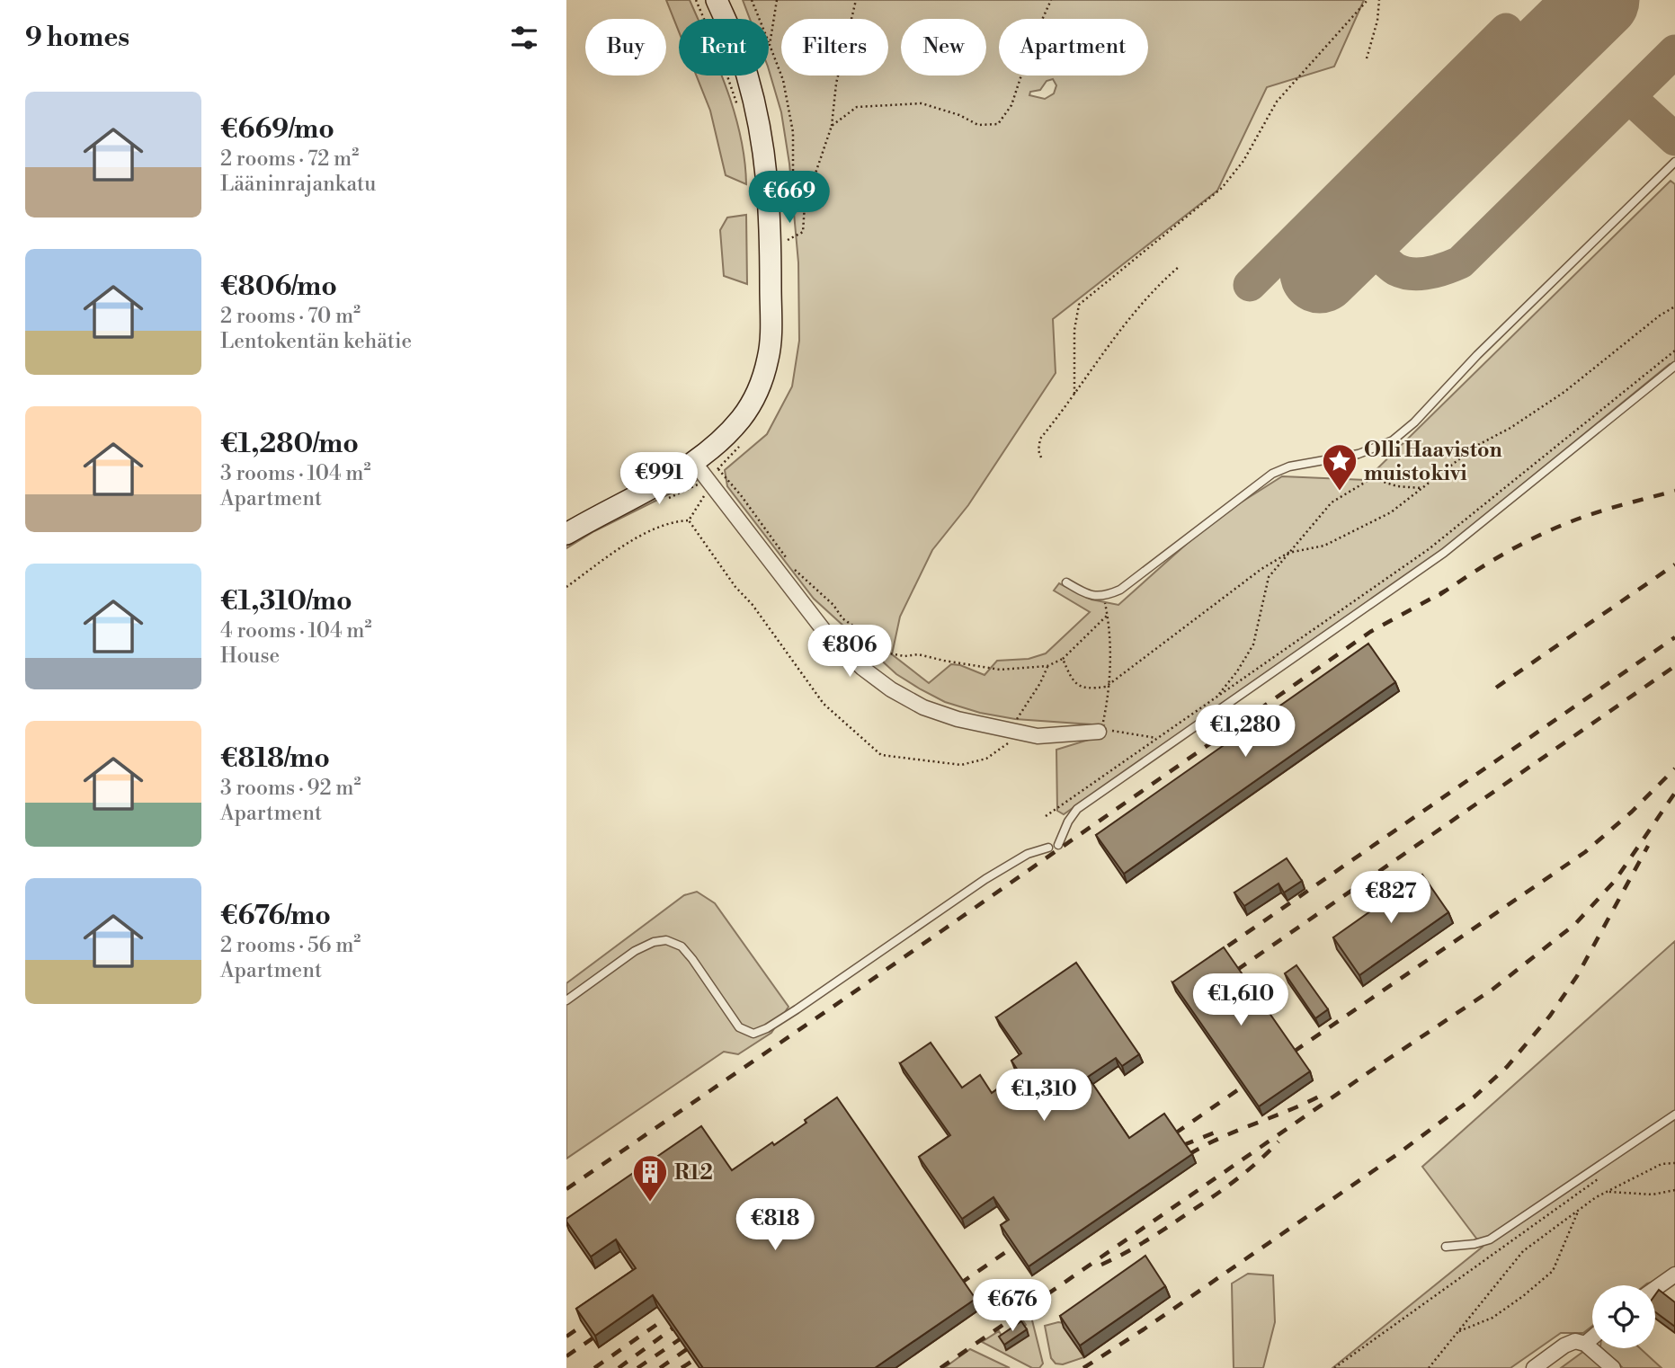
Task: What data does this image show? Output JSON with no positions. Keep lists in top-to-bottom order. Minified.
{"places":{"place":["Olli Haaviston muistokivi"],"building":["R12"]},"page":{"heading":"9 homes","chip":["Buy","Rent","Filters","New","Apartment"],"list":[{"name":"€669/mo","note":"2 rooms · 72 m² · Lääninrajankatu"},{"name":"€806/mo","note":"2 rooms · 70 m² · Lentokentän kehätie"},{"name":"€1,280/mo","note":"3 rooms · 104 m² · Apartment"},{"name":"€1,310/mo","note":"4 rooms · 104 m² · House"},{"name":"€818/mo","note":"3 rooms · 92 m² · Apartment"},{"name":"€676/mo","note":"2 rooms · 56 m² · Apartment"}],"price":["€669","€991","€806","€1,280","€827","€1,610","€1,310","€818","€676"]}}
